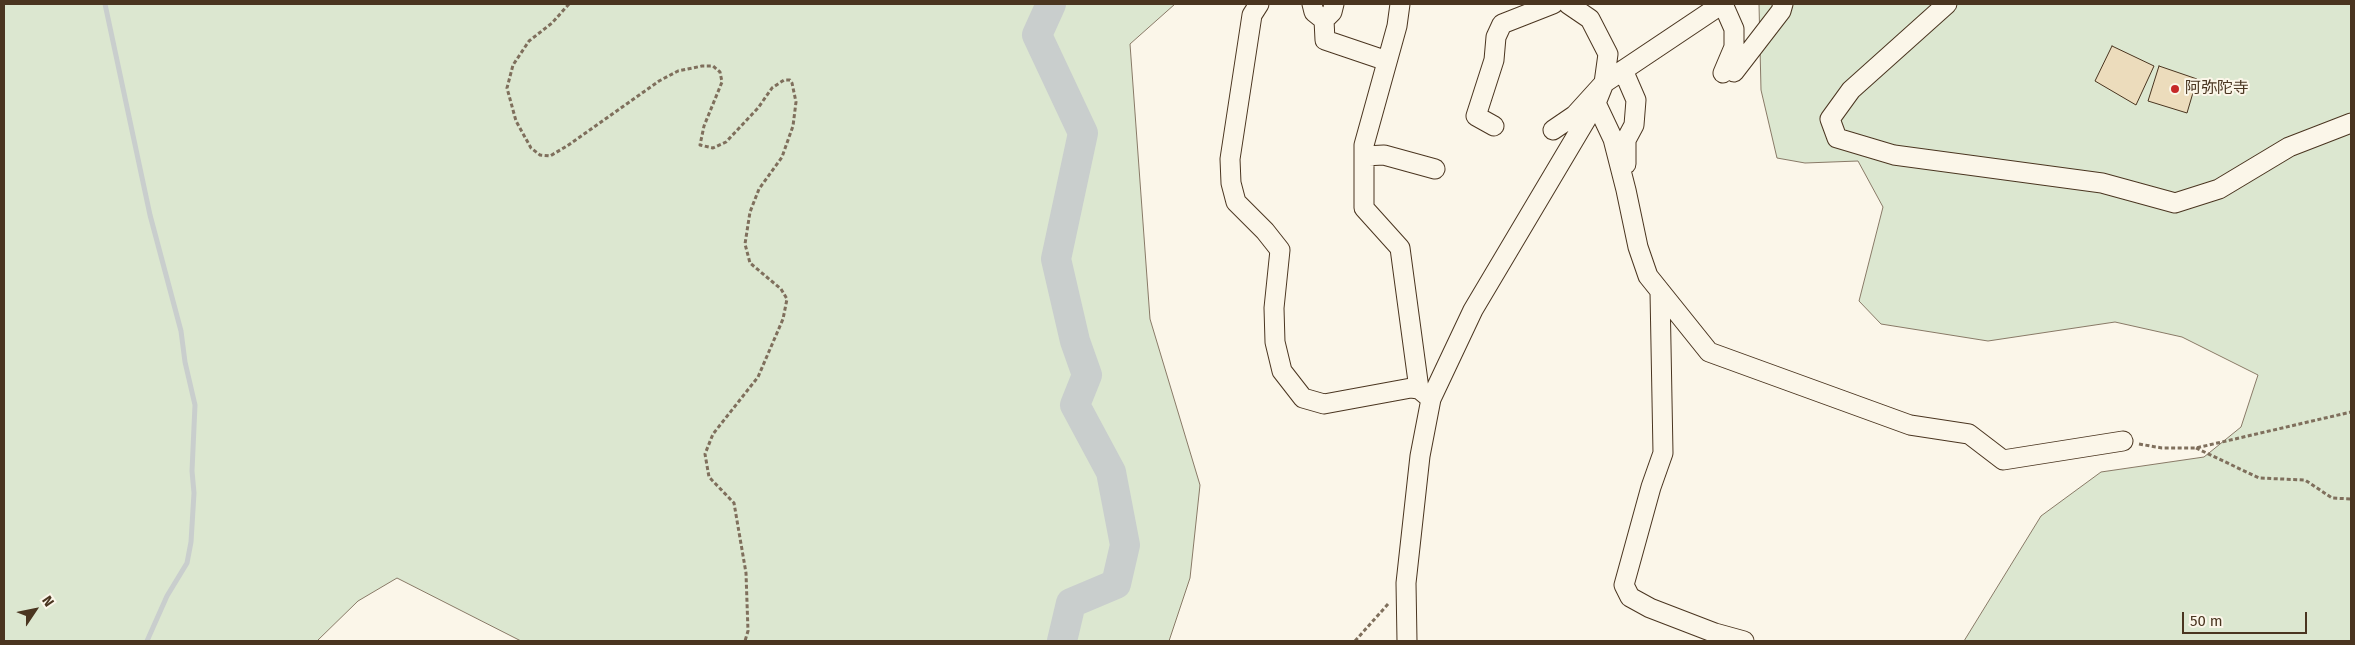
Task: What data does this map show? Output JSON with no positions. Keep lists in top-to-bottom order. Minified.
{"places":["阿弥陀寺"],"scale_bar":"50 m","north":"top right"}
